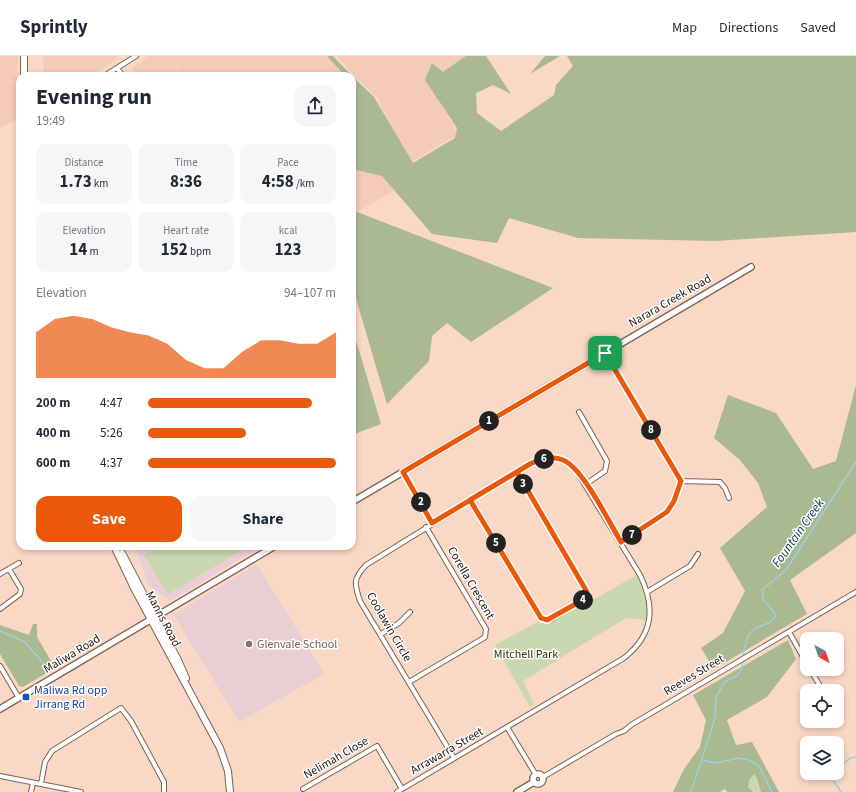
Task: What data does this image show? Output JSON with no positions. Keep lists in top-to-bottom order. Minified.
{"streets":{"main road":["Manns Road"],"street":["Narara Creek Road","Corella Crescent","Coolawin Circle","Maliwa Road","Reeves Street","Arrawarra Street","Nelimah Close"]},"crossings":[["Corella Crescent","Coolawin Circle"],["Manns Road","Maliwa Road"],["Coolawin Circle","Arrawarra Street"],["Arrawarra Street","Nelimah Close"]],"water":["Fountain Creek"],"parks":["Mitchell Park"],"places":{"other":["Glenvale School"],"transit":["Maliwa Rd opp Jirrang Rd"]},"north":"bottom right","page":{"header":"Sprintly","nav":["Map","Directions","Saved"],"heading":["Evening run","19:49"],"stats":[["Distance","1.73 km"],["Time","8:36"],["Pace","4:58 /km"],["Elevation","14 m"],["Heart rate","152 bpm"],["kcal","123"]],"chart":["Elevation","94–107 m"],"list":[{"name":"200 m","note":"4:47"},{"name":"400 m","note":"5:26"},{"name":"600 m","note":"4:37"}],"pins":["1","8","6","3","2","7","5","4"],"buttons":["Save","Share"]}}
